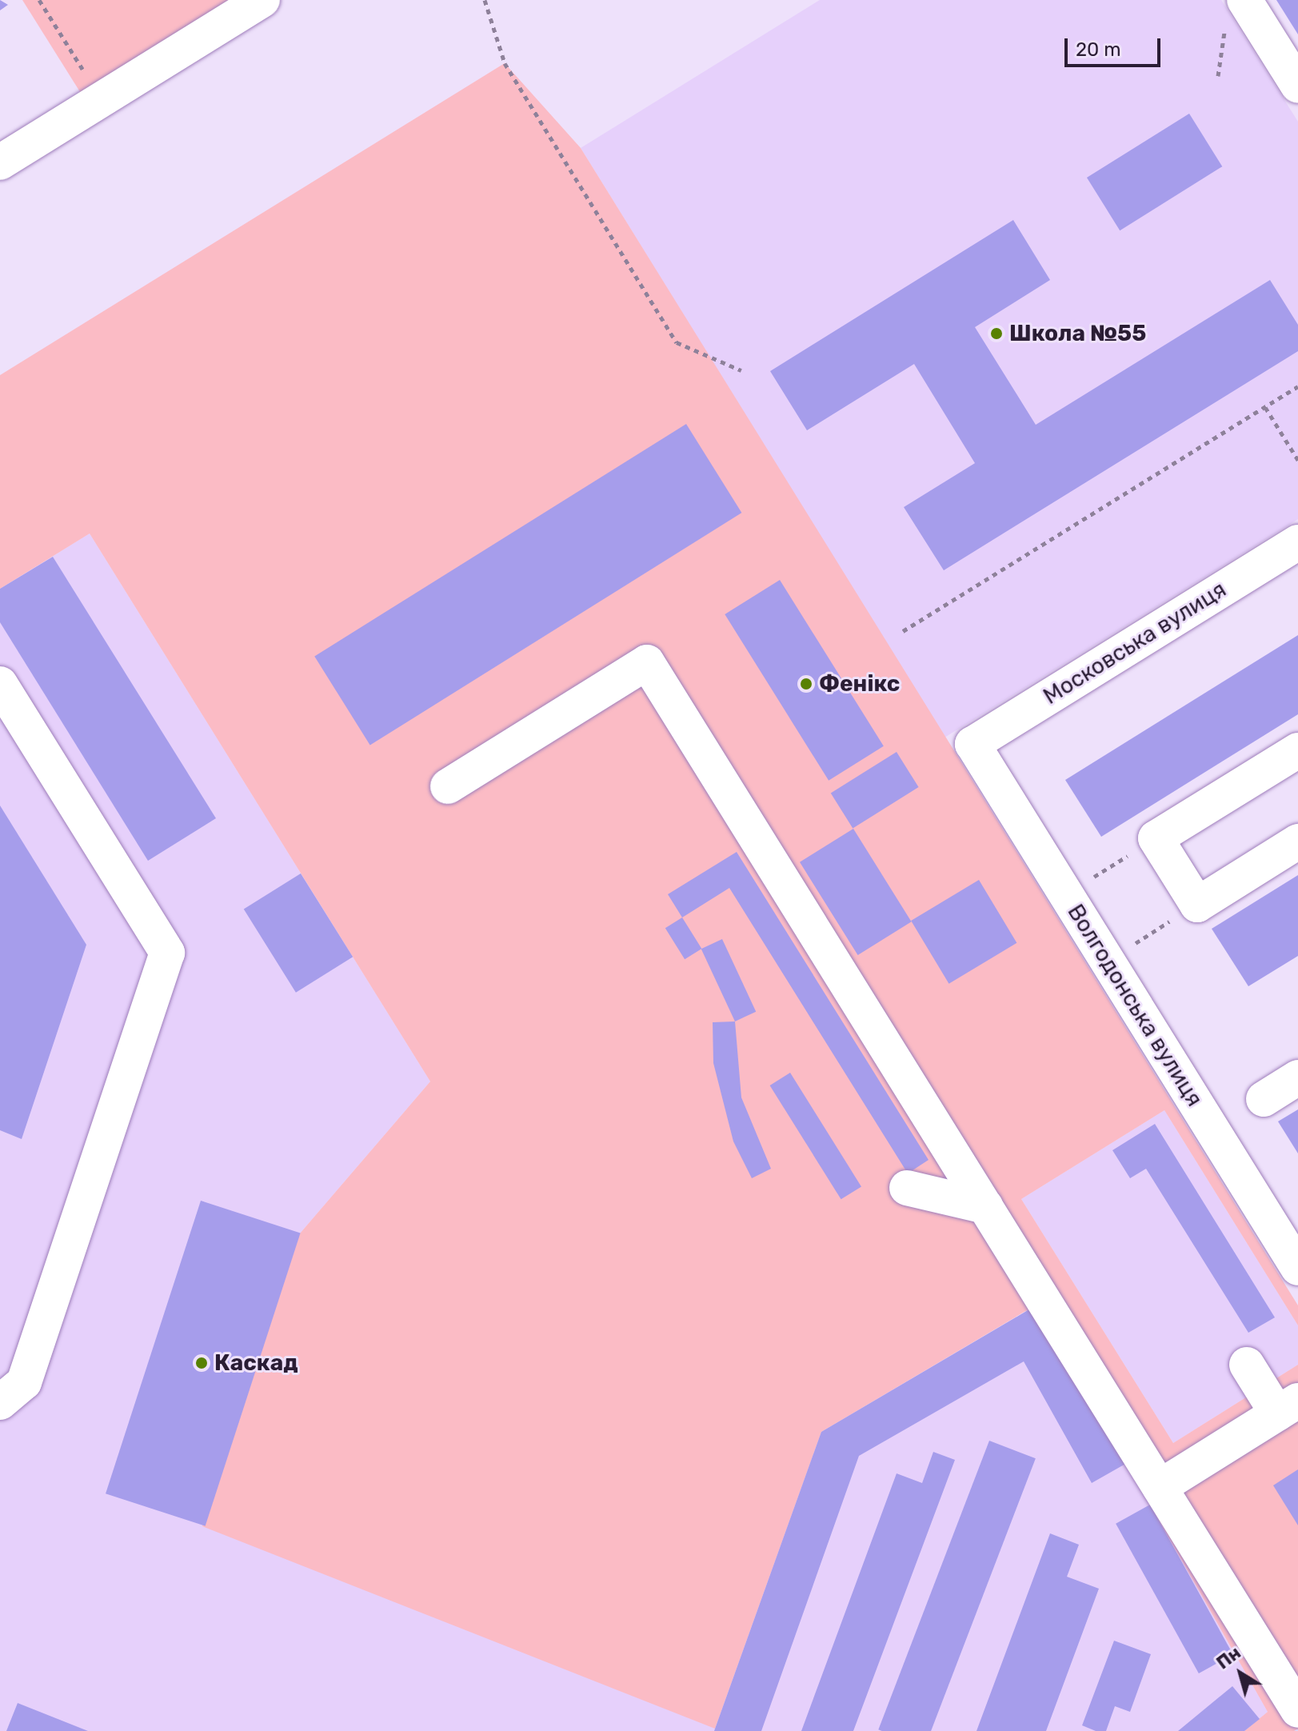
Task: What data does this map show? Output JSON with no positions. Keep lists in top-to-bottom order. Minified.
{"streets":{"street":["Московська вулиця","Волгодонська вулиця"]},"crossings":[["Московська вулиця","Волгодонська вулиця"]],"places":["Школа №55","Фенікс","Каскад"],"scale_bar":"20 m","north":"top left"}
